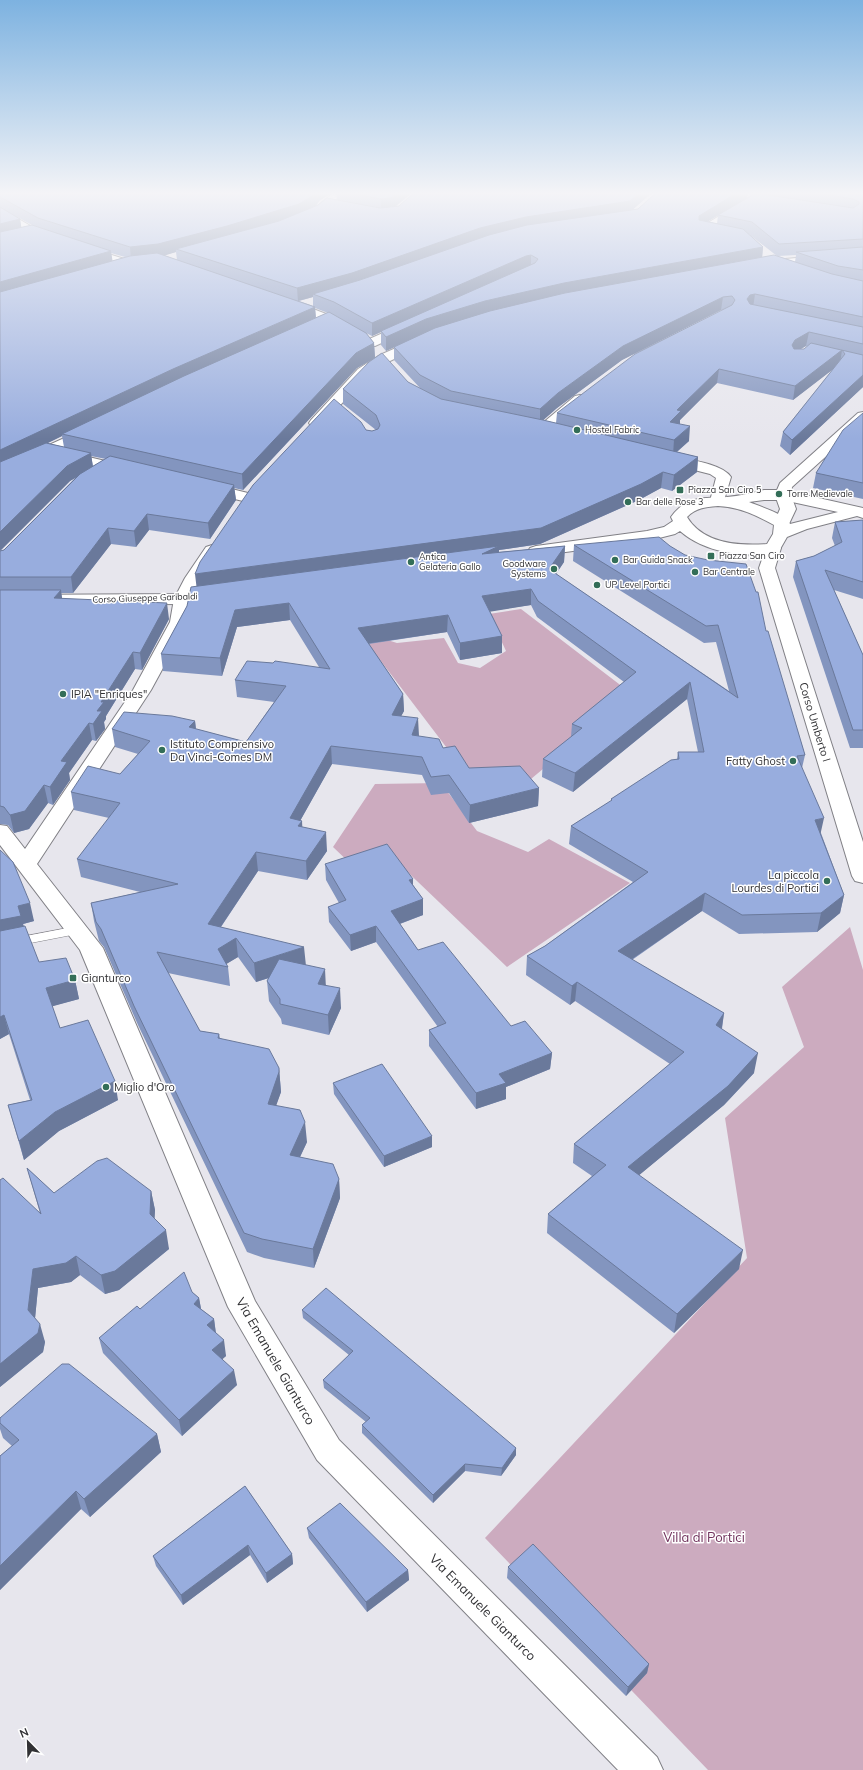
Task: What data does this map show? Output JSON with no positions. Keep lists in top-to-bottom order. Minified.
{"streets":{"street":["Corso Giuseppe Garibaldi","Corso Umberto I","Via Emanuele Gianturco"]},"parks":["Villa di Portici"],"places":{"other":["Hostel Fabric","Torre Medievale","Bar delle Rose 3","Bar Guida Snack","Antica Gelateria Gallo","Goodware Systems","Bar Centrale","UP Level Portici","IPIA \"Enriques\"","Istituto Comprensivo Da Vinci-Comes DM","Fatty Ghost","La piccola Lourdes di Portici","Miglio d'Oro"],"transit":["Piazza San Ciro 5","Piazza San Ciro","Gianturco"]},"north":"top left"}
